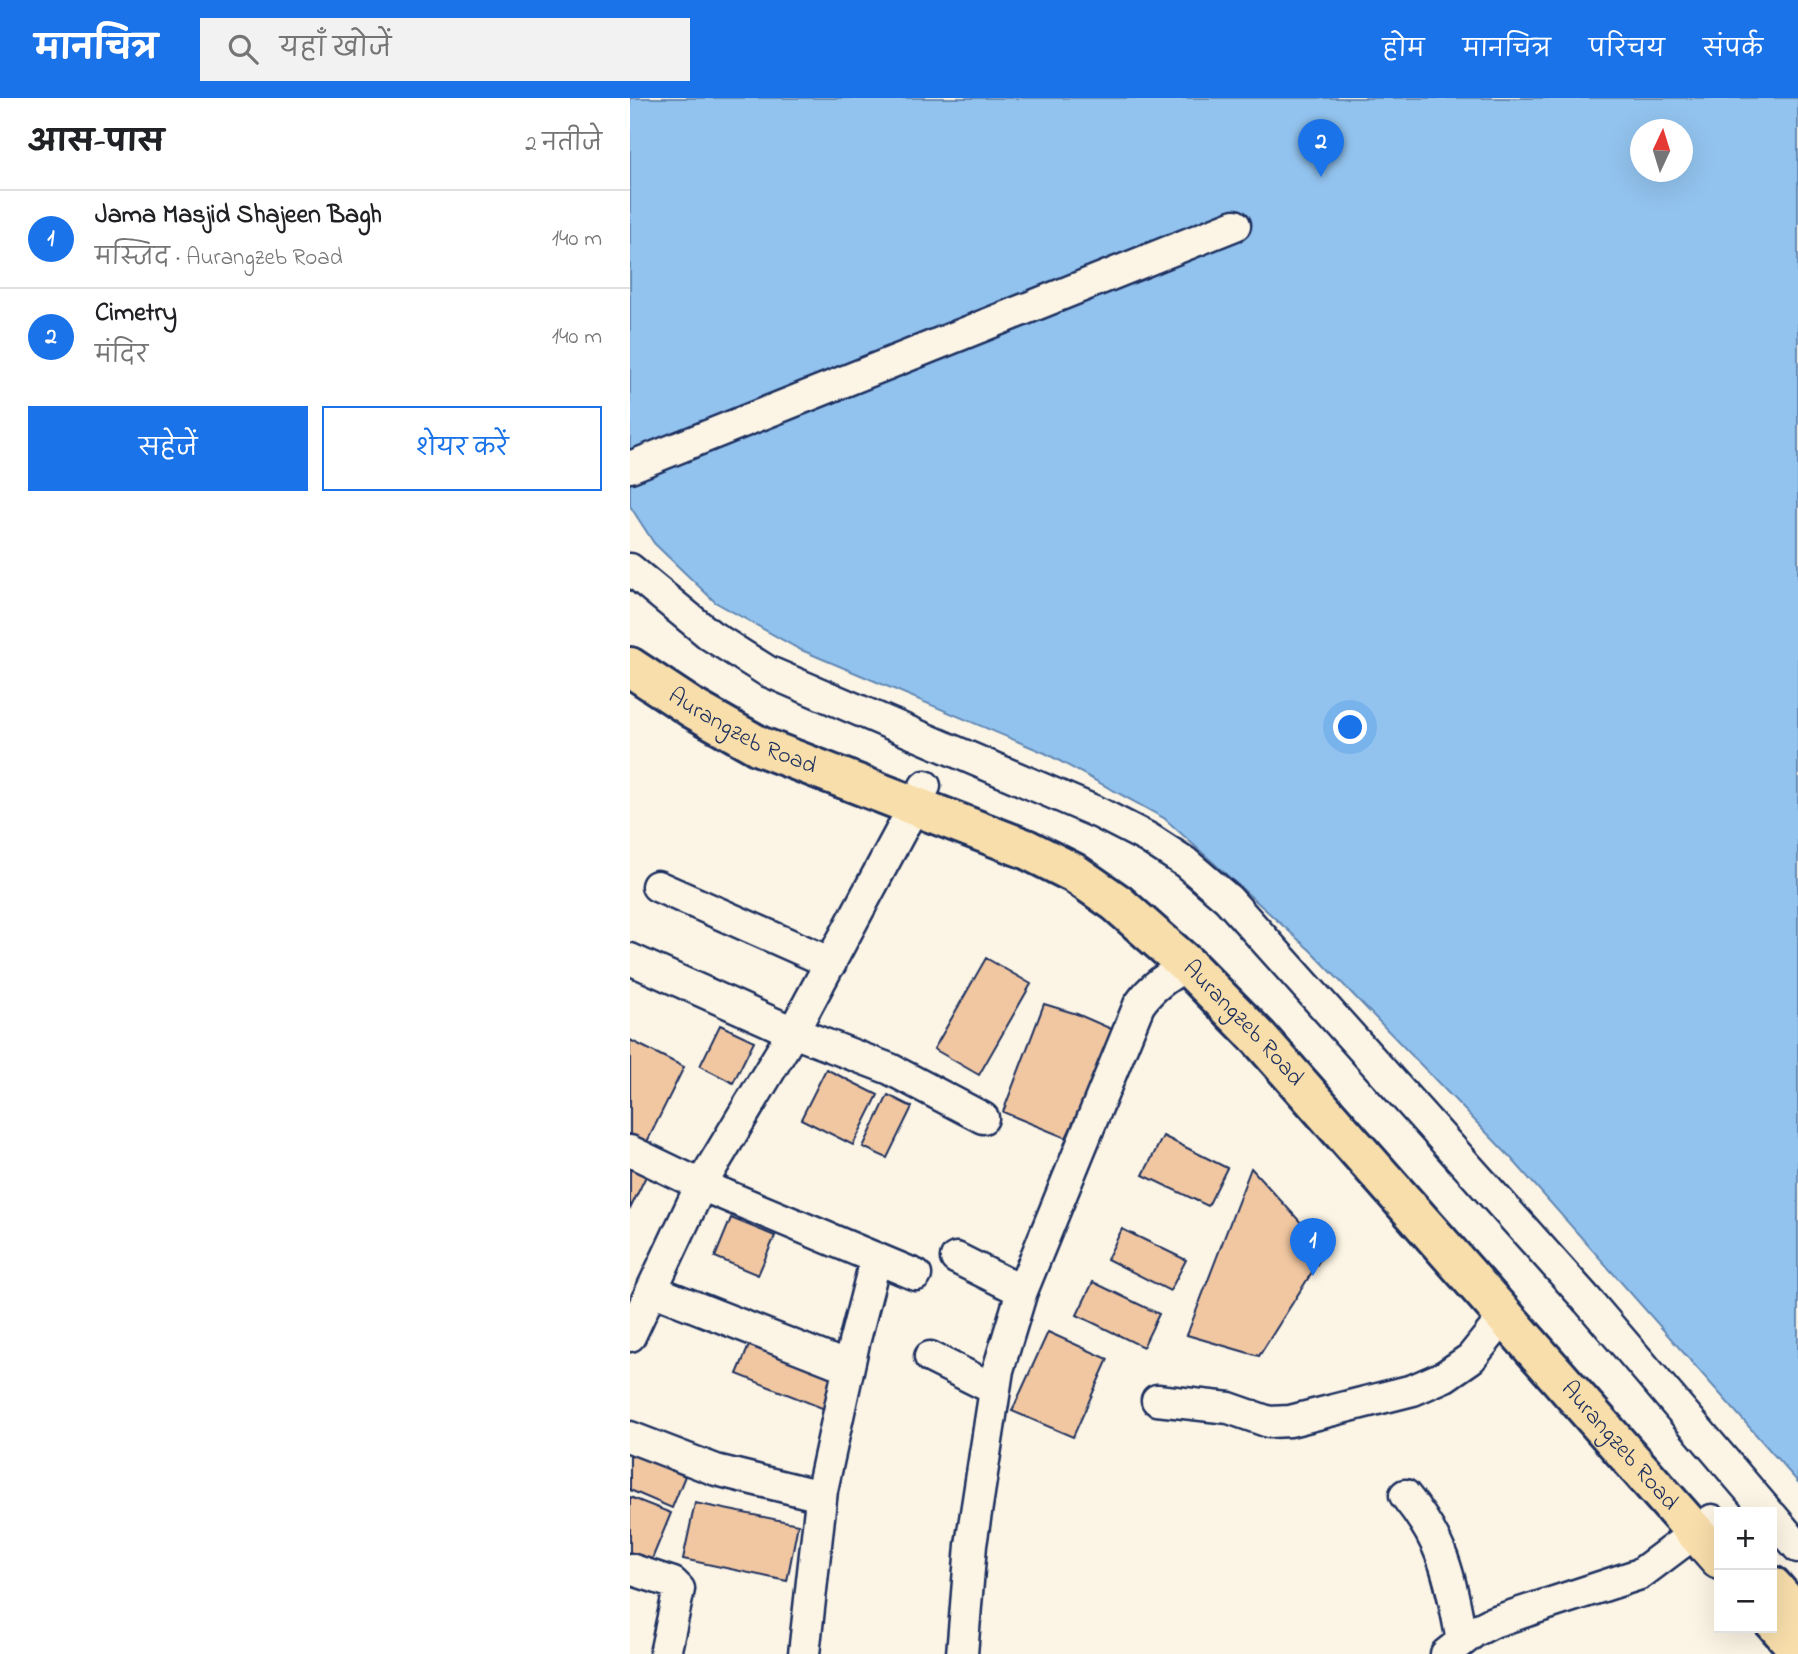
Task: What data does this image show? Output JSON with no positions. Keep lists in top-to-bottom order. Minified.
{"streets":{"main road":["Aurangzeb Road"]},"north":"top","page":{"header":"मानचित्र","search":"यहाँ खोजें","nav":["होम","मानचित्र","परिचय","संपर्क"],"heading":["आस-पास","2 नतीजे"],"pins":["2","1"],"list":[{"mark":"1","name":"Jama Masjid Shajeen Bagh","note":"मस्जिद · Aurangzeb Road","value":"140 m"},{"mark":"2","name":"Cimetry","note":"मंदिर","value":"140 m"}],"buttons":["सहेजें","शेयर करें"],"map_buttons":["+","−"]}}
